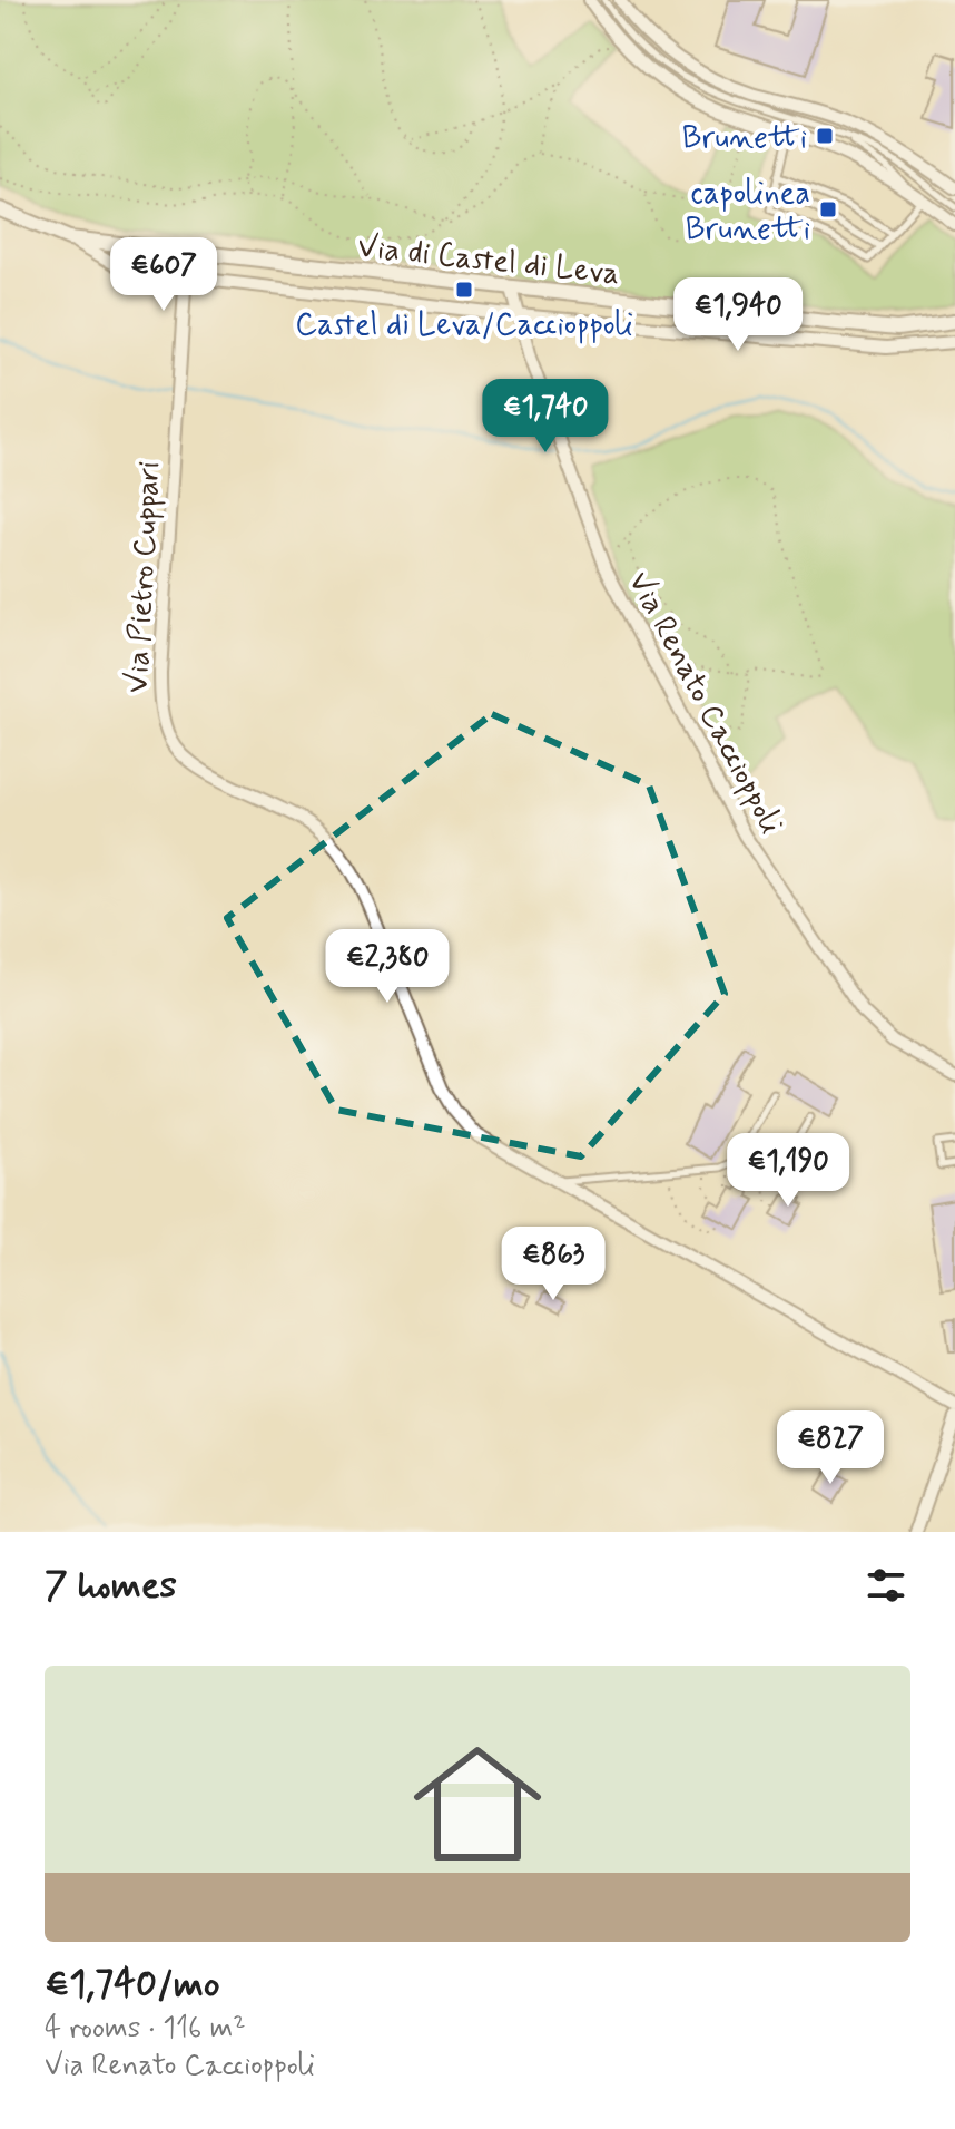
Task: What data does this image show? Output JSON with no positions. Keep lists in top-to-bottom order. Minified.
{"streets":{"street":["Via di Castel di Leva","Via Pietro Cuppari","Via Renato Caccioppoli"]},"crossings":[["Via di Castel di Leva","Via Pietro Cuppari"],["Via di Castel di Leva","Via Renato Caccioppoli"]],"places":{"transit":["Brunetti","capolinea Brunetti","Castel di Leva/Caccioppoli"]},"page":{"price":["€607","€1,940","€1,740","€2,380","€1,190","€863","€827"],"heading":"7 homes","list":[{"name":"€1,740/mo","note":"4 rooms · 116 m² · Via Renato Caccioppoli"}]}}
